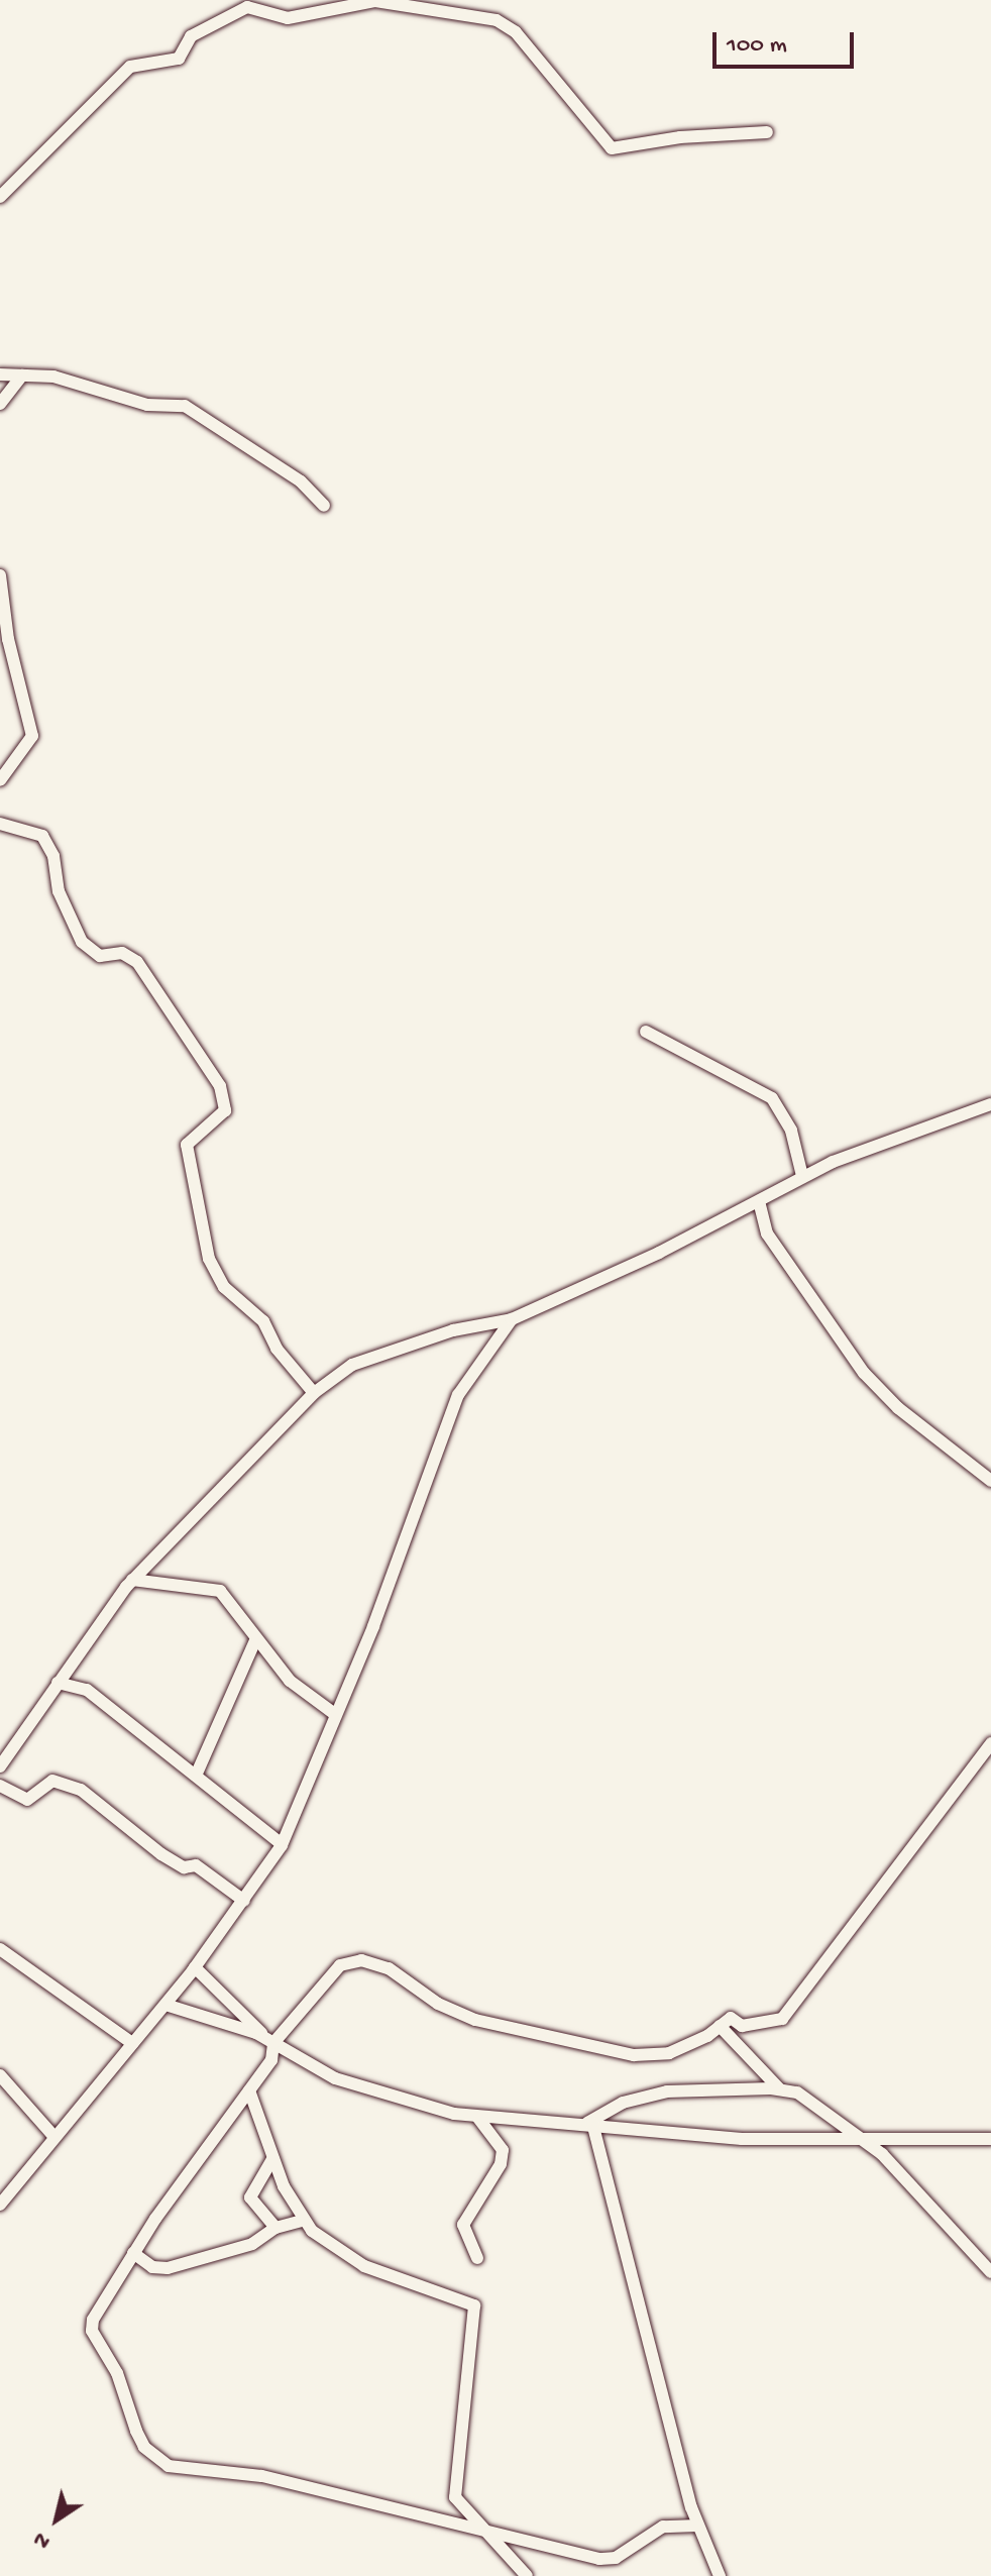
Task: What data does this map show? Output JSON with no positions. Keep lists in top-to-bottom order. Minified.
{"scale_bar":"100 m","north":"bottom left"}
